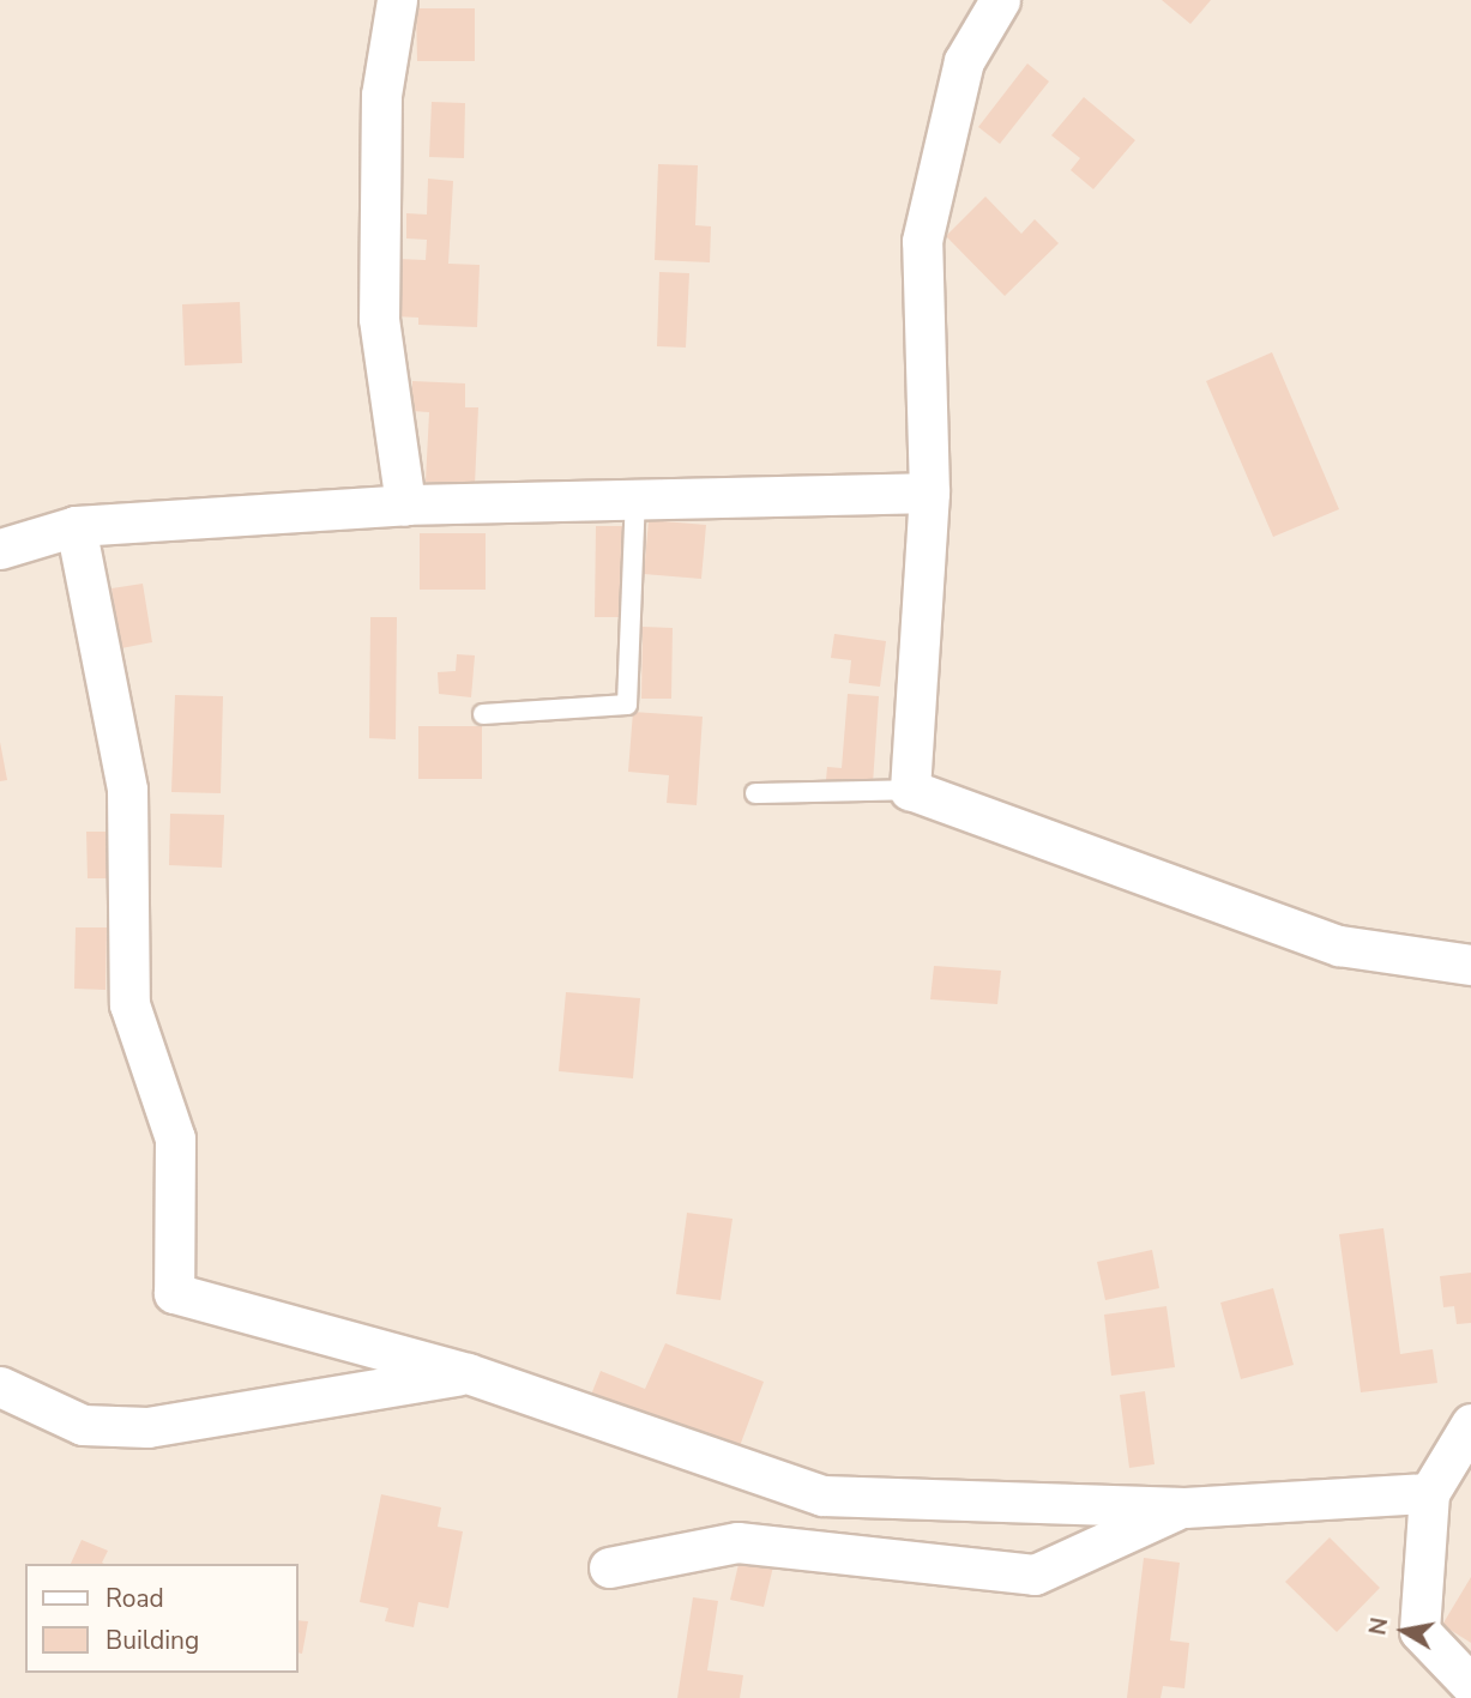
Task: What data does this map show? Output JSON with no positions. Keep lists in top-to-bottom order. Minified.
{"legend":["Road","Building"],"north":"left"}
